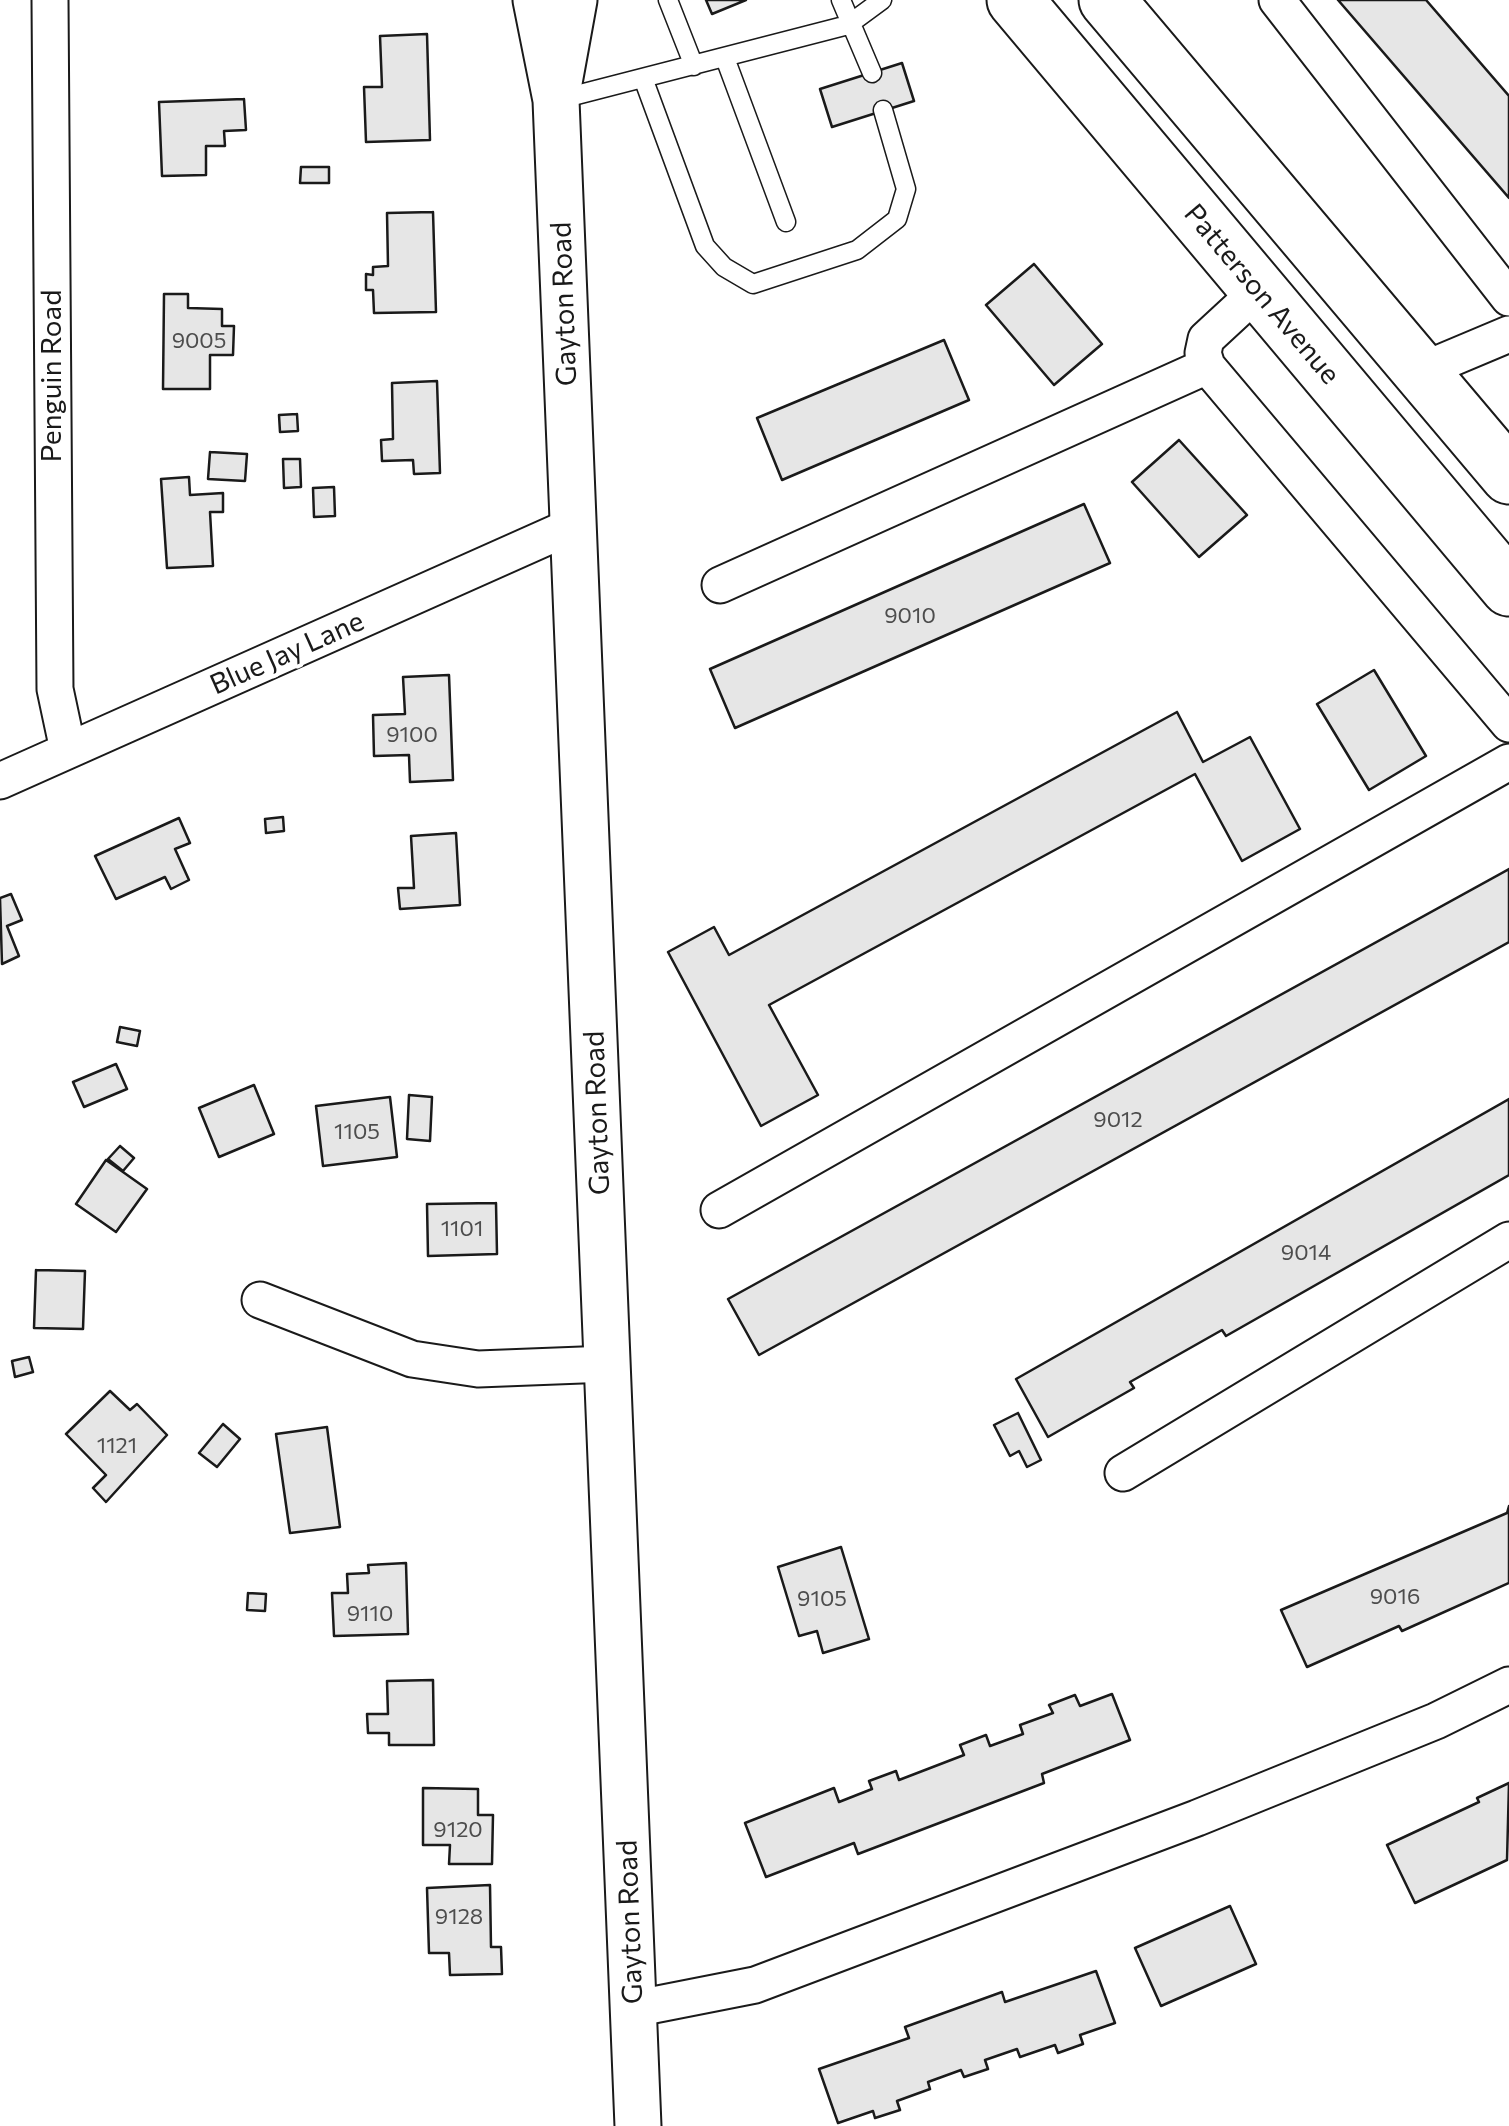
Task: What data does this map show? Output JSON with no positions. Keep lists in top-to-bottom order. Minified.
{"streets":{"main road":["Patterson Avenue"],"street":["Gayton Road","Penguin Road","Blue Jay Lane"]},"crossings":[["Gayton Road","Blue Jay Lane"],["Penguin Road","Blue Jay Lane"]],"house_numbers":["9005","9010","9100","9012","1105","1101","9014","1121","9016","9105","9110","9120","9128"]}
